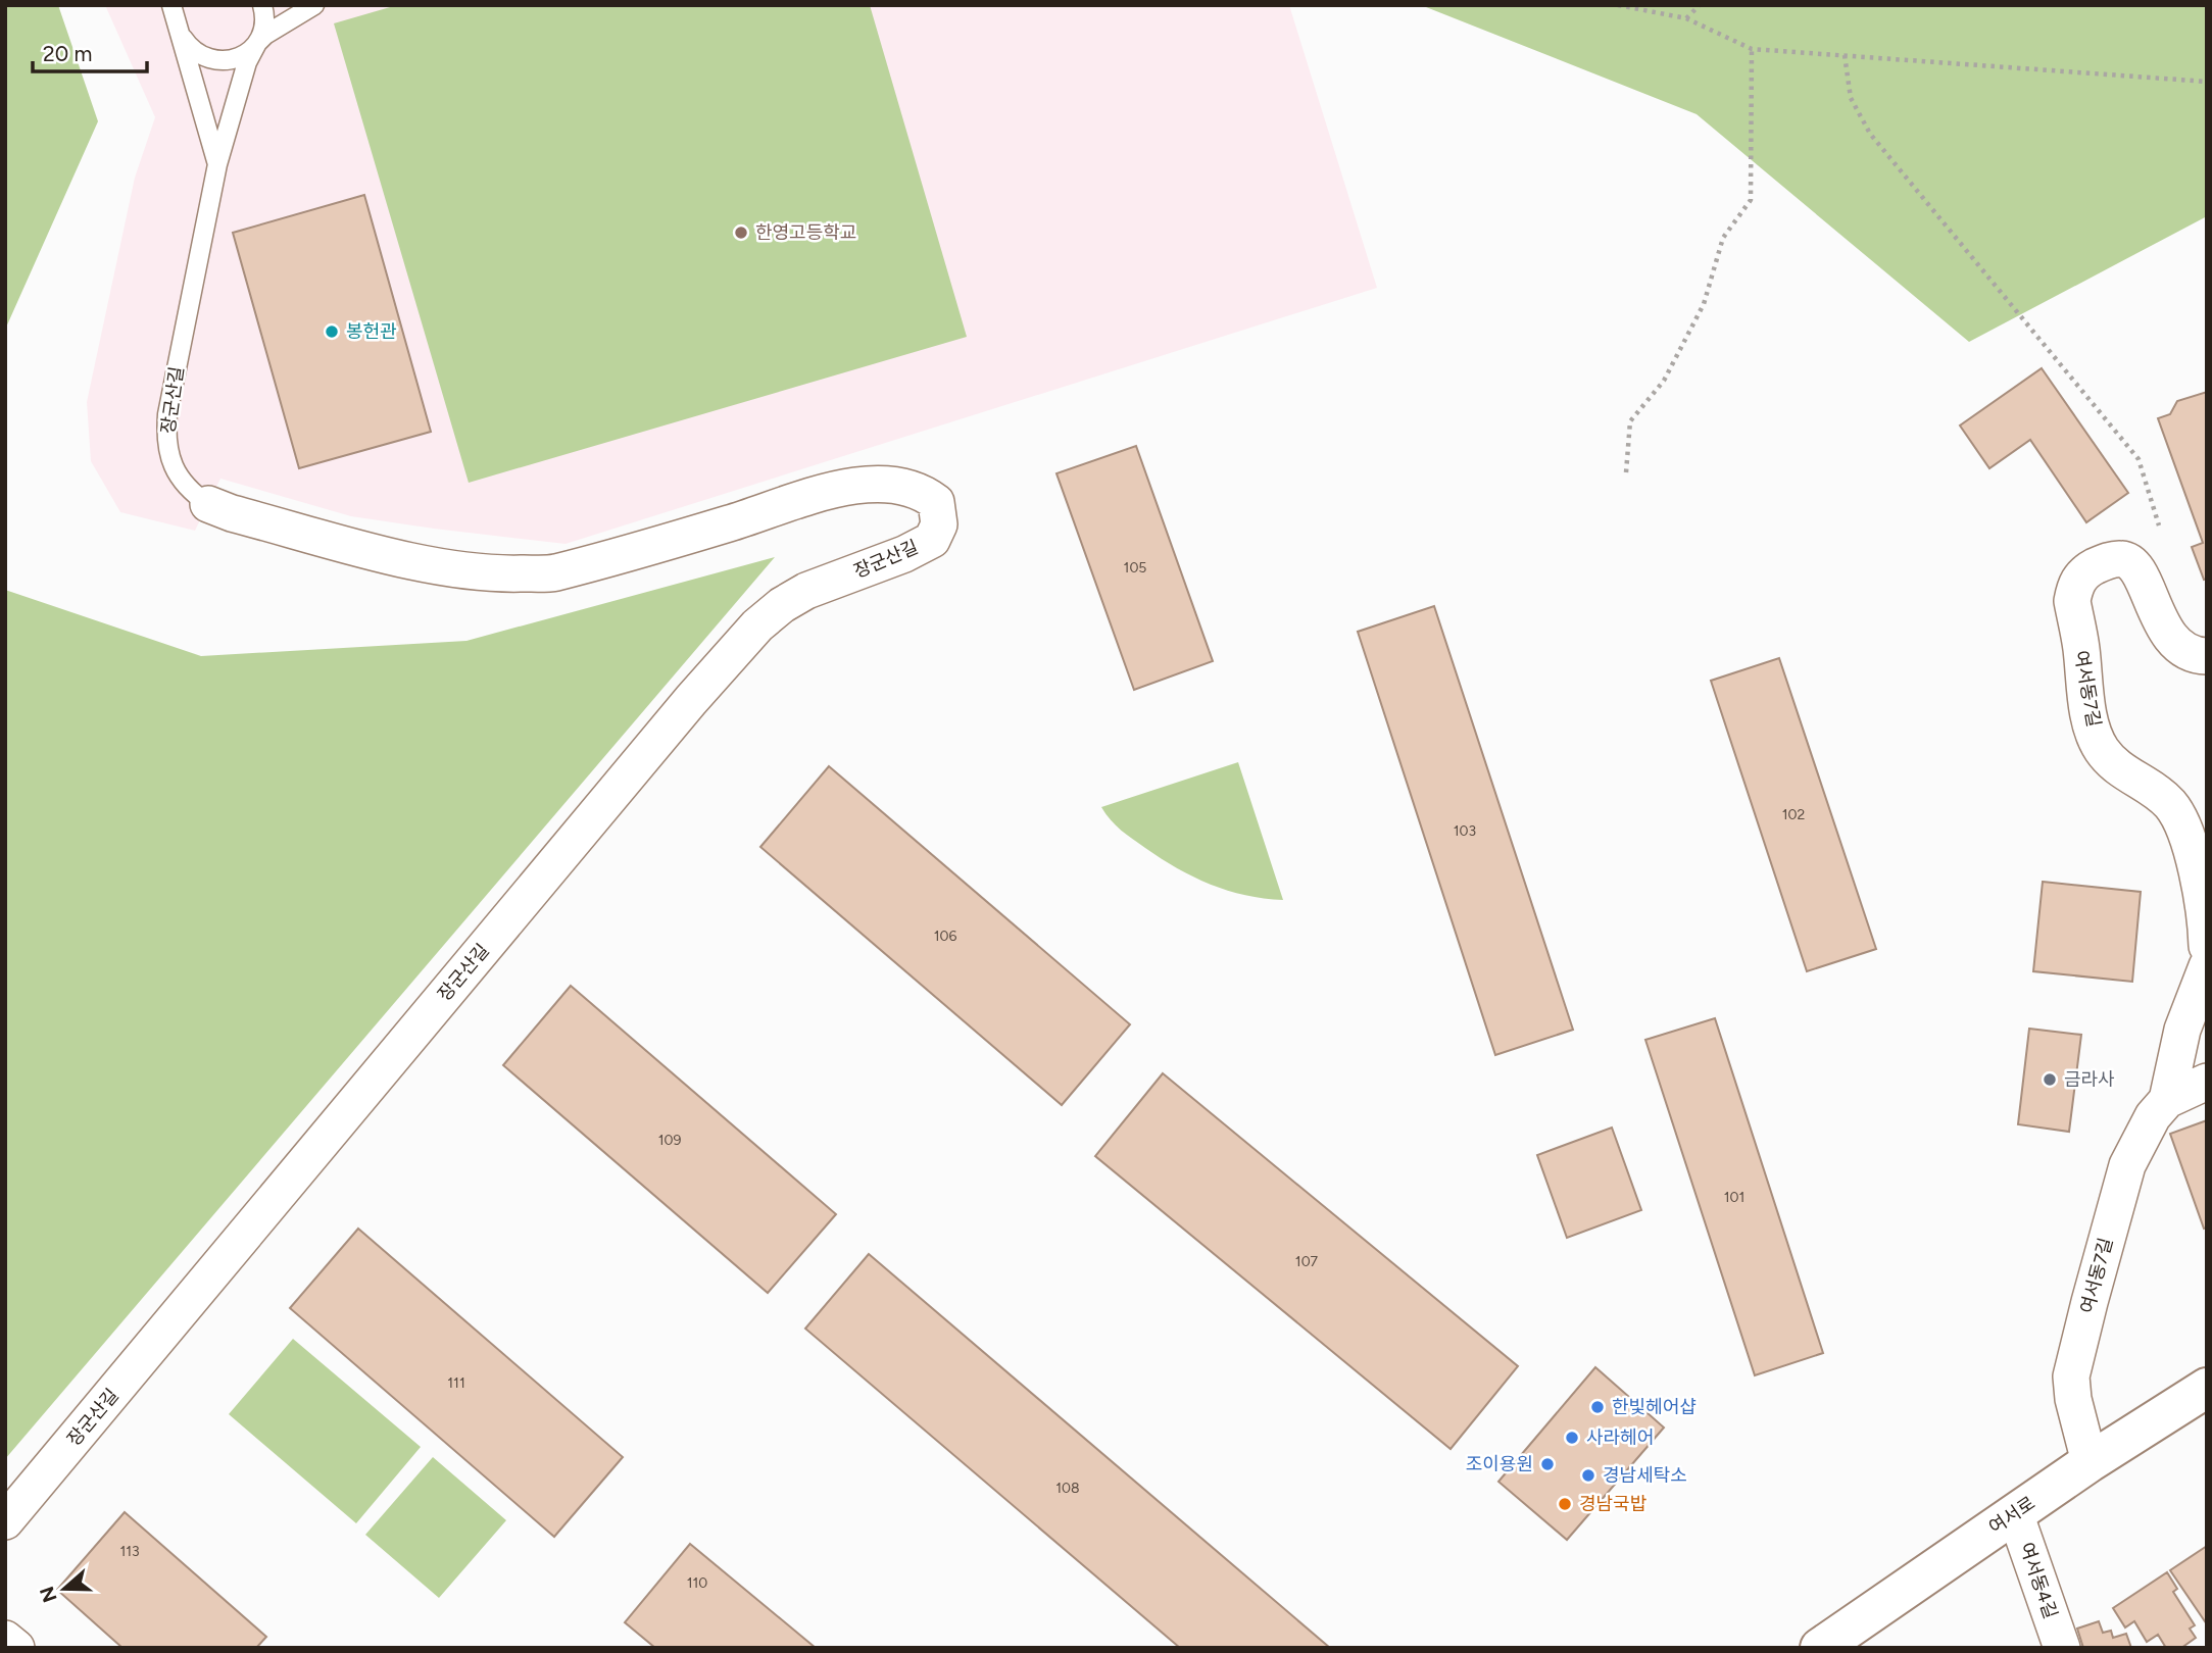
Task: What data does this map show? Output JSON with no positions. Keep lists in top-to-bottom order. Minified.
{"streets":{"street":["장군산길","여서동7길","여서로","여서동4길"]},"crossings":[["여서동7길","여서로"],["여서로","여서동4길"]],"places":["한영고등학교","봉헌관","금라사","한빛헤어샵","사라헤어","조이용원","경남세탁소","경남국밥"],"house_numbers":["105","102","103","106","109","101","107","111","108","113","110"],"scale_bar":"20 m","north":"left"}
